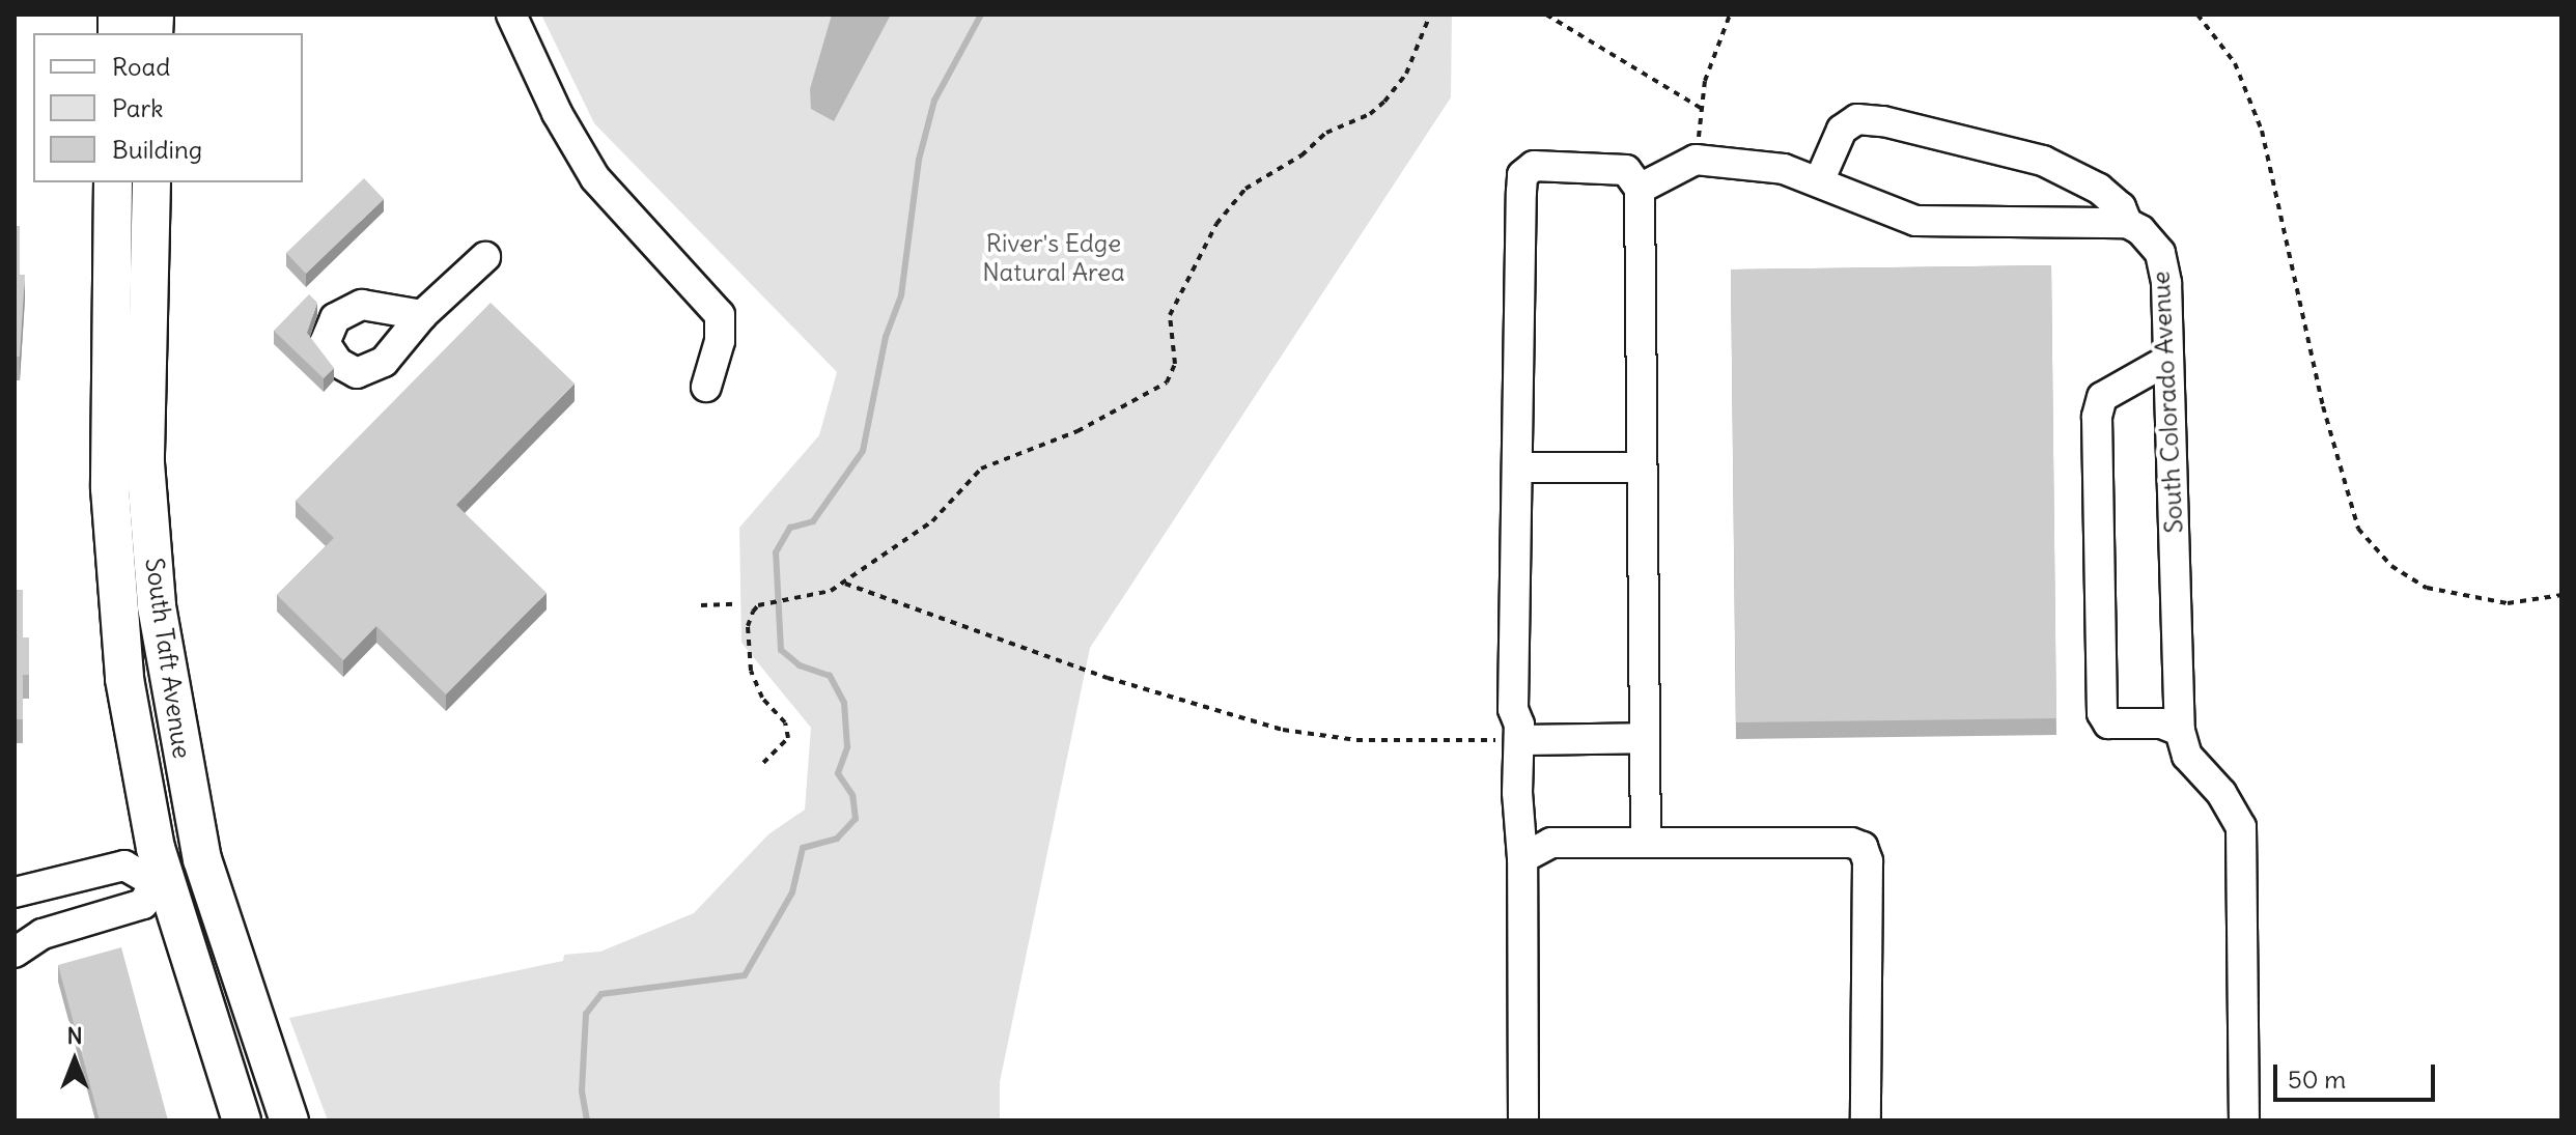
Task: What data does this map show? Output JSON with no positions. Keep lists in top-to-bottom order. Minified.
{"streets":{"main road":["South Taft Avenue"],"street":["South Colorado Avenue"]},"parks":["River's Edge Natural Area"],"legend":["Road","Park","Building"],"scale_bar":"50 m","north":"top"}
